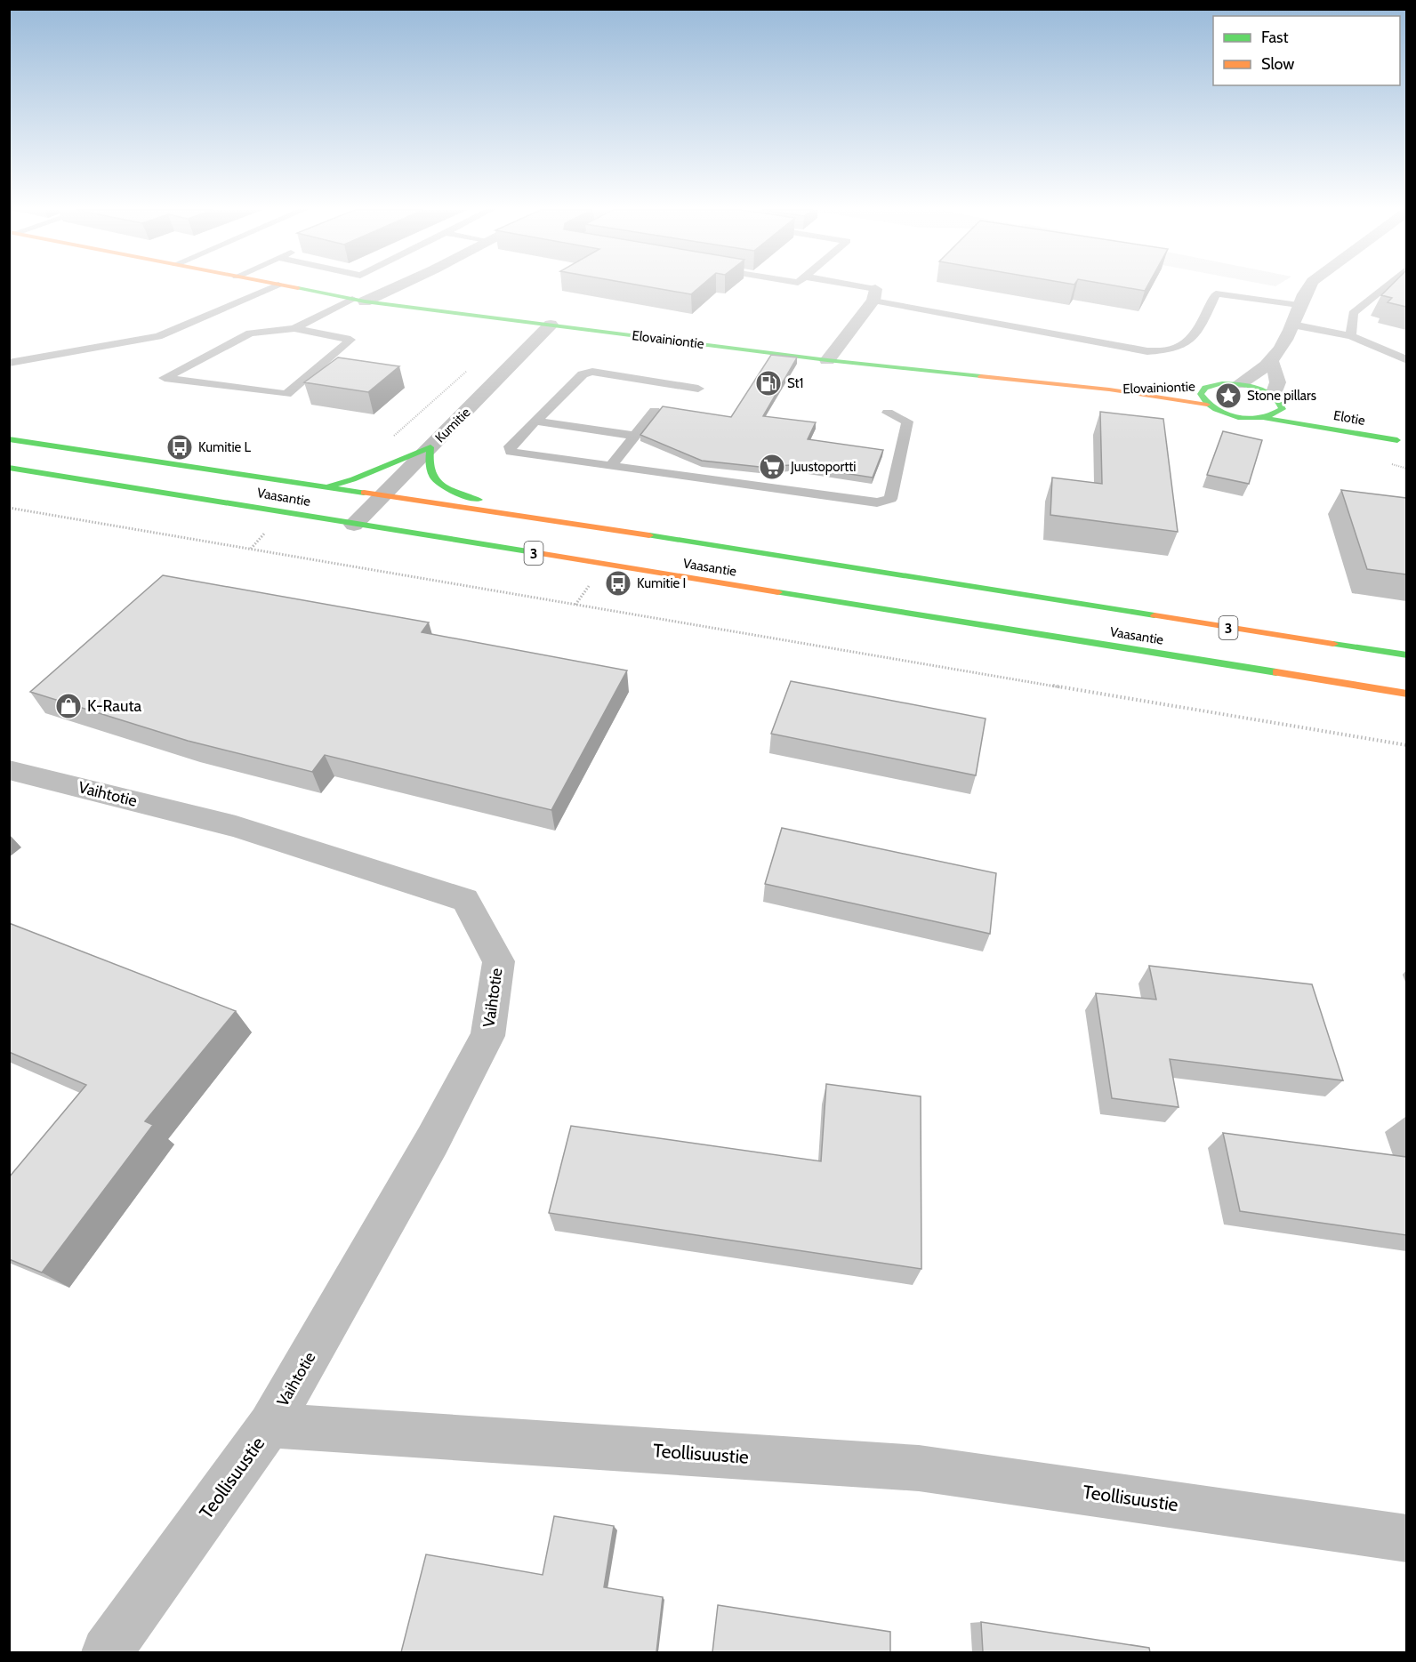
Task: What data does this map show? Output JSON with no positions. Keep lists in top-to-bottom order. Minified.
{"streets":{"main road":["Elovainiontie","Elotie","Vaasantie","3"],"street":["Kumitie","Vaihtotie","Teollisuustie"]},"crossings":[["Elovainiontie","Elotie"],["Elovainiontie","Kumitie"],["Kumitie","Vaasantie"],["Vaihtotie","Teollisuustie"]],"places":{"fuel station":["St1"],"place":["Stone pillars"],"bus stop":["Kumitie L","Kumitie I"],"supermarket":["Juustoportti"],"shop":["K-Rauta"]},"legend":["Fast","Slow"]}
